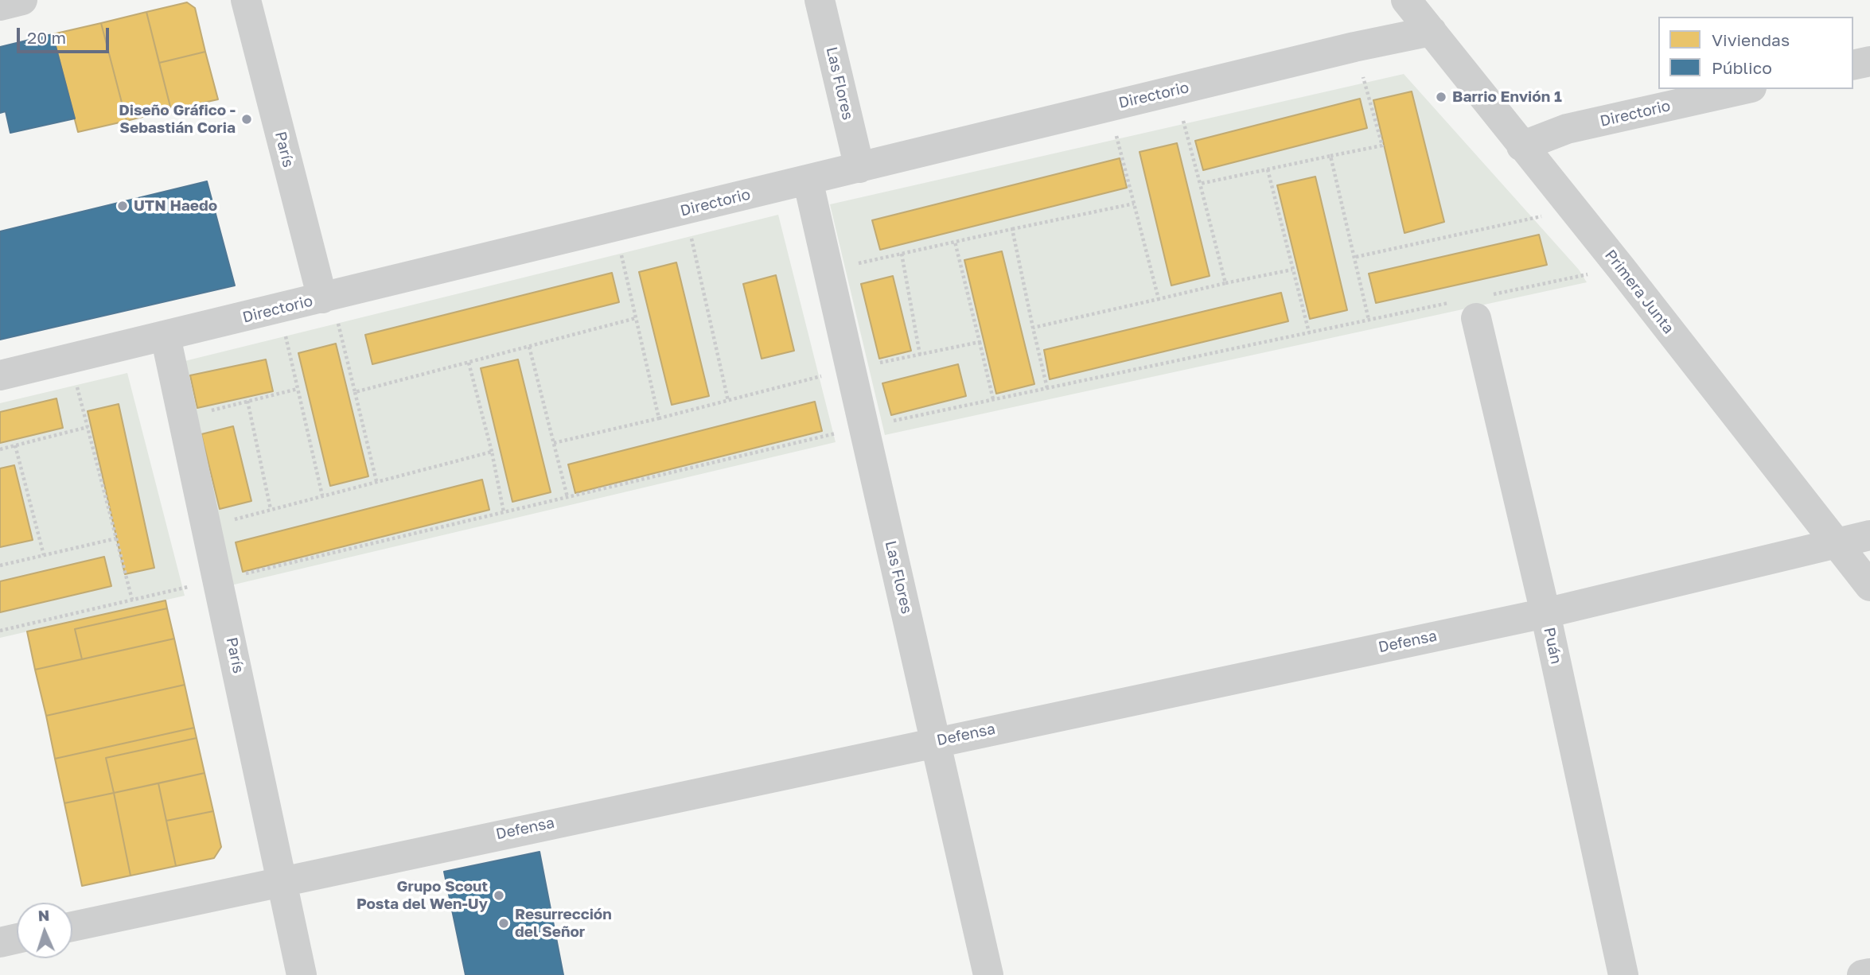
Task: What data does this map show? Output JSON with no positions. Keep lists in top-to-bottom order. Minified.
{"streets":{"street":["Las Flores","Directorio","París","Primera Junta","Defensa","Puán"]},"crossings":[["Las Flores","Directorio"],["Las Flores","Defensa"],["Directorio","París"],["Directorio","Primera Junta"],["París","Defensa"],["Primera Junta","Defensa"],["Defensa","Puán"]],"places":["Barrio Envión 1","Diseño Gráfico - Sebastián Coria","UTN Haedo","Grupo Scout Posta del Wen-Uy","Resurrección del Señor"],"legend":["Viviendas","Público"],"scale_bar":"20 m","north":"top"}
